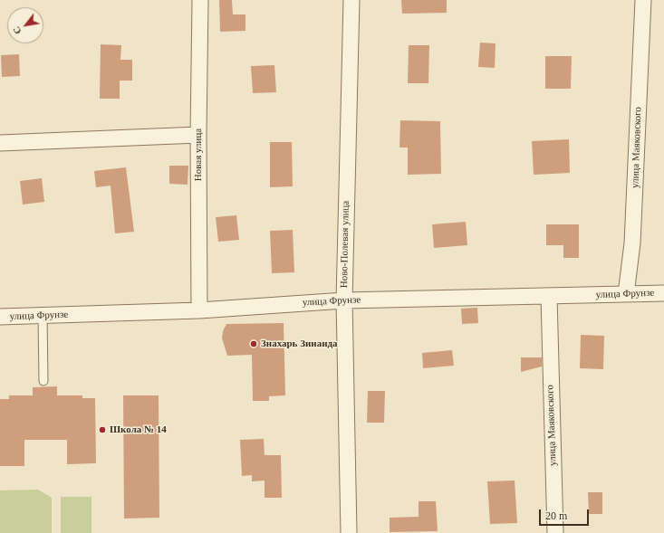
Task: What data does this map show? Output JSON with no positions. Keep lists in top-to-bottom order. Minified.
{"streets":{"street":["улица Маяковского","Новая улица","Ново-Полевая улица","улица Фрунзе"]},"crossings":[["улица Маяковского","улица Фрунзе"],["Новая улица","улица Фрунзе"],["Ново-Полевая улица","улица Фрунзе"]],"places":["Знахарь Зинаида","Школа № 14"],"scale_bar":"20 m","north":"bottom left"}
